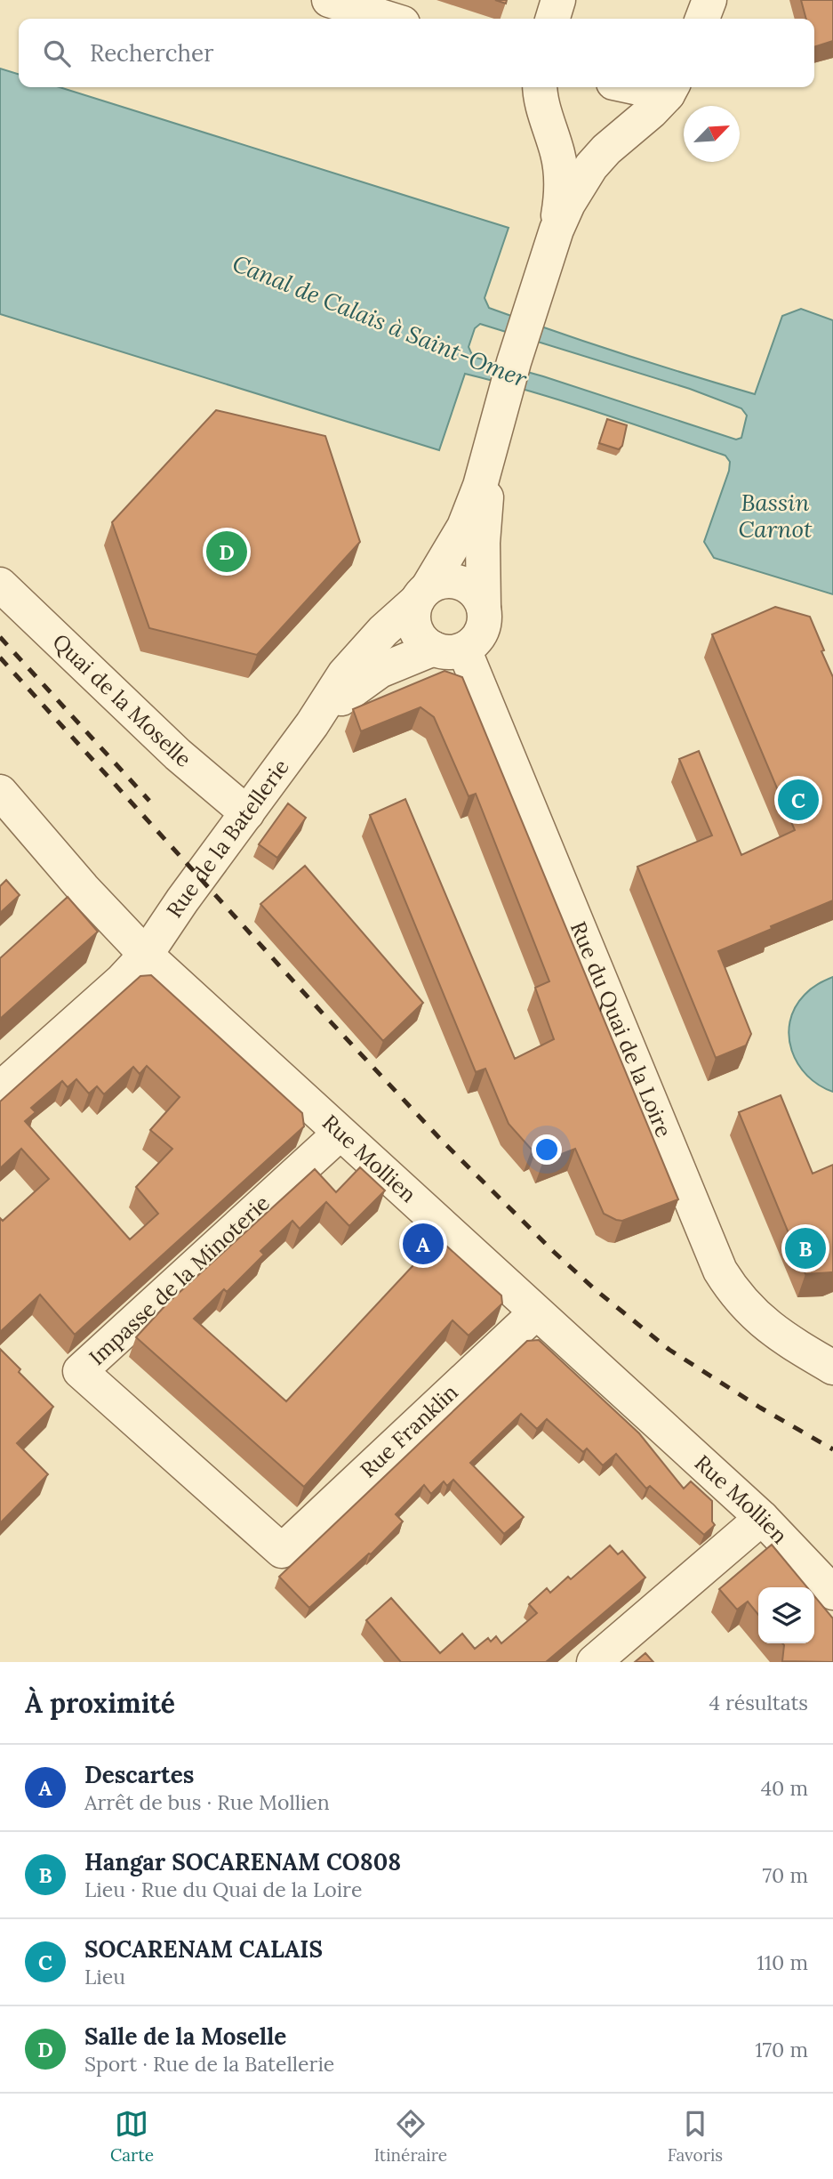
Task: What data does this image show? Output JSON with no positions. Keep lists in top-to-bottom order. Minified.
{"streets":{"street":["Quai de la Moselle","Rue de la Batellerie","Rue du Quai de la Loire","Rue Mollien","Impasse de la Minoterie","Rue Franklin"]},"crossings":[["Quai de la Moselle","Rue de la Batellerie"],["Rue de la Batellerie","Rue du Quai de la Loire"],["Rue de la Batellerie","Rue Mollien"],["Rue Mollien","Impasse de la Minoterie"],["Rue Mollien","Rue Franklin"],["Impasse de la Minoterie","Rue Franklin"]],"water":["Canal de Calais à Saint-Omer","Bassin Carnot"],"north":"top right","page":{"search":"Rechercher","pins":["D","C","A","B"],"heading":["À proximité","4 résultats"],"list":[{"mark":"A","name":"Descartes","note":"Arrêt de bus · Rue Mollien","value":"40 m"},{"mark":"B","name":"Hangar SOCARENAM CO808","note":"Lieu · Rue du Quai de la Loire","value":"70 m"},{"mark":"C","name":"SOCARENAM CALAIS","note":"Lieu","value":"110 m"},{"mark":"D","name":"Salle de la Moselle","note":"Sport · Rue de la Batellerie","value":"170 m"}],"nav":["Carte","Itinéraire","Favoris"]}}
